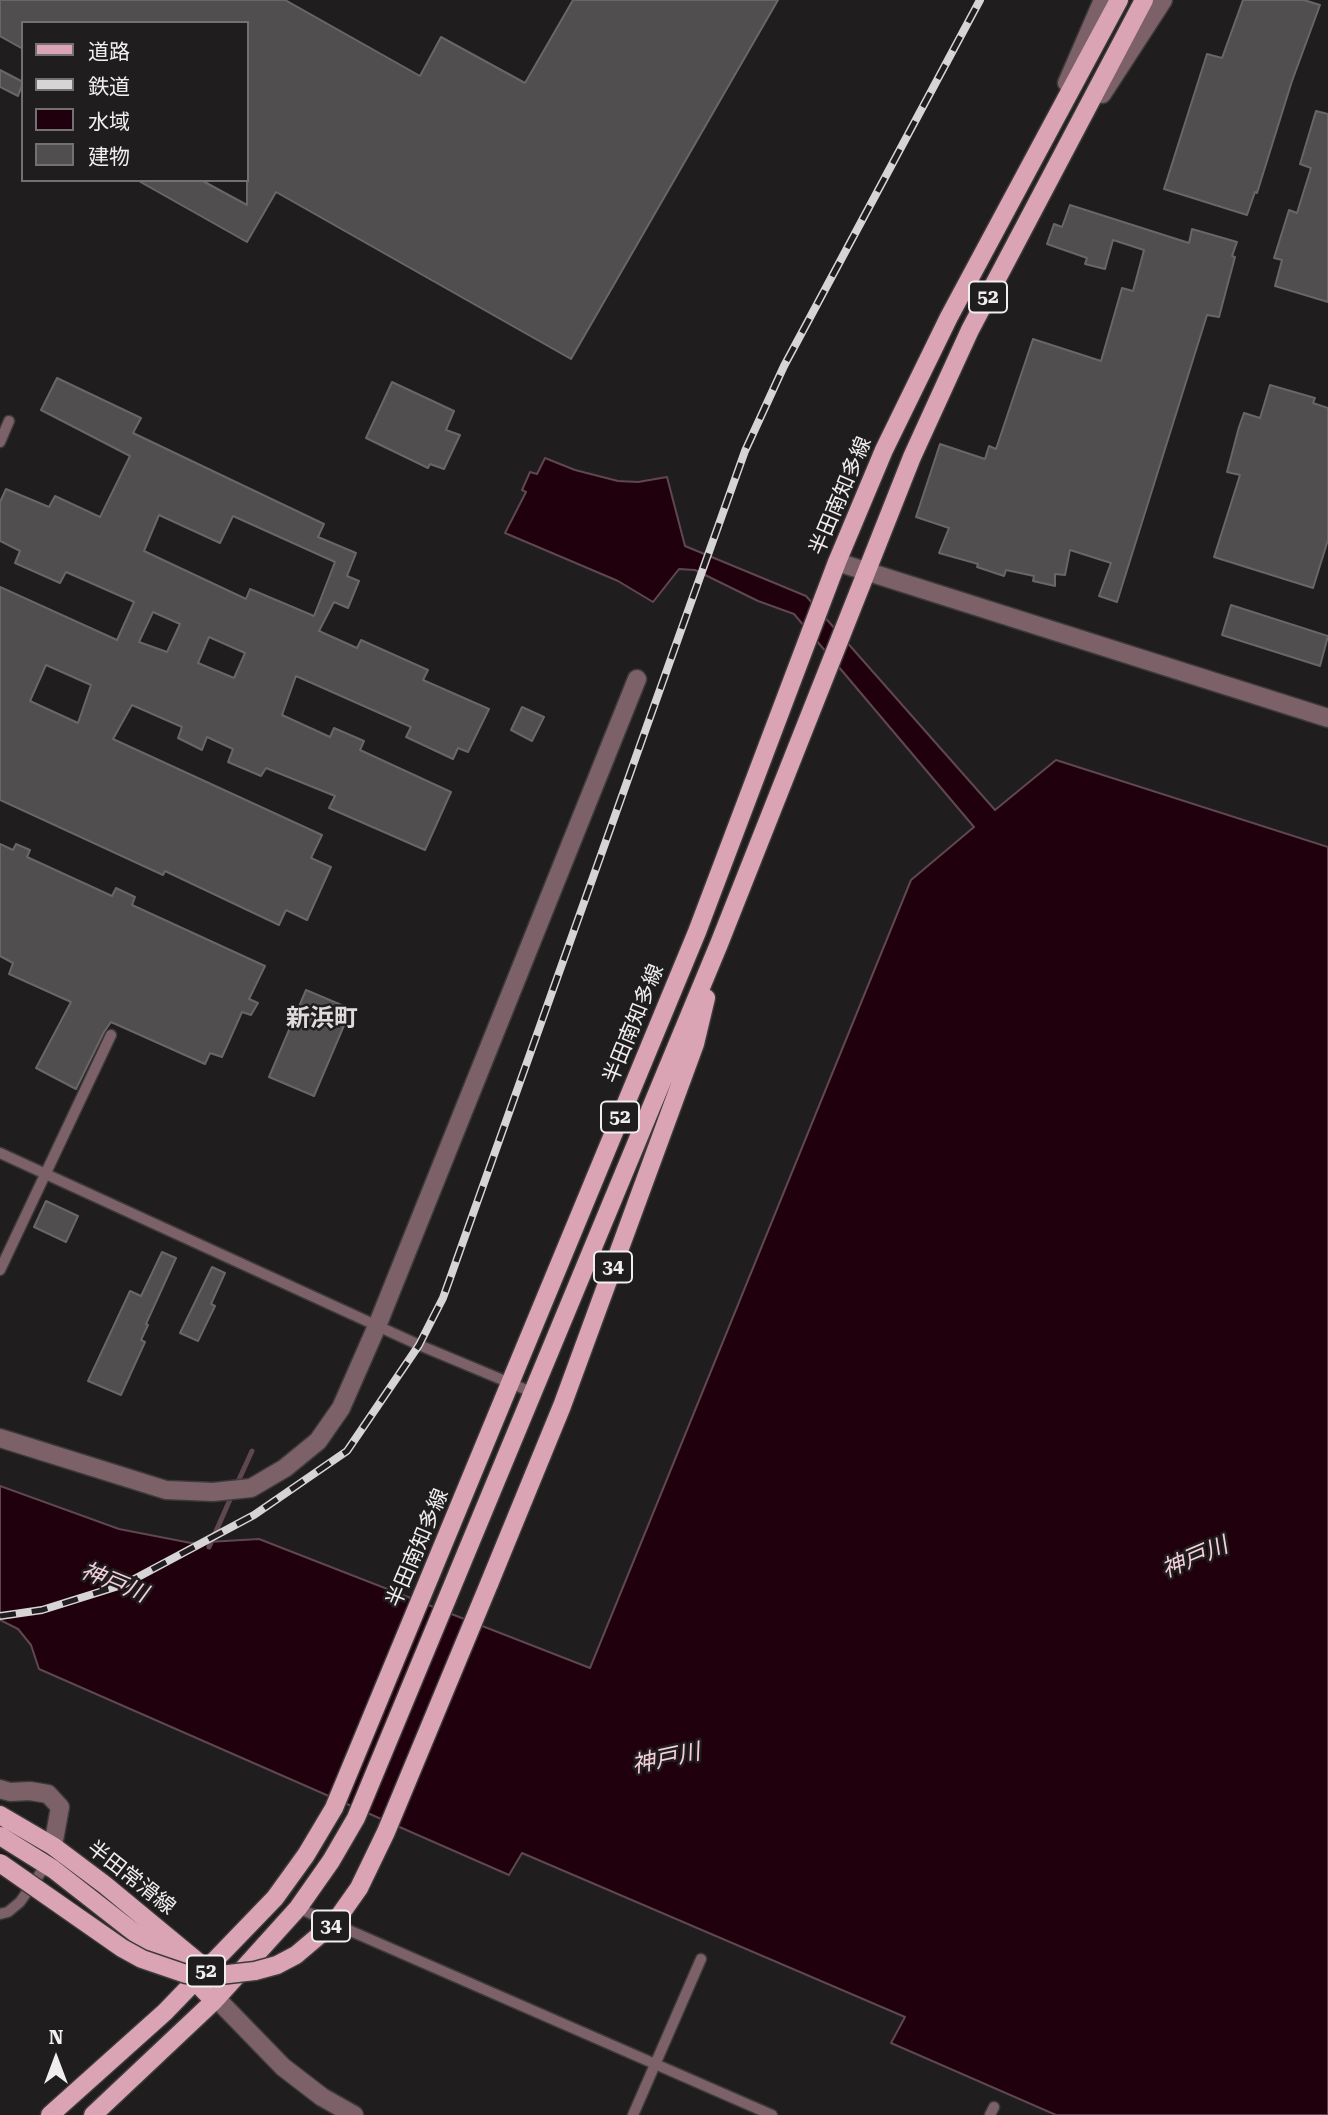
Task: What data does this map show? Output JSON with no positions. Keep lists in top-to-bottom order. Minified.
{"streets":{"main road":["52","半田南知多線","34","半田常滑線"]},"crossings":[["52","34"],["52","半田常滑線"],["半田南知多線","半田常滑線"]],"districts":["新浜町"],"water":["神戸川"],"legend":["道路","鉄道","水域","建物"],"north":"top"}
